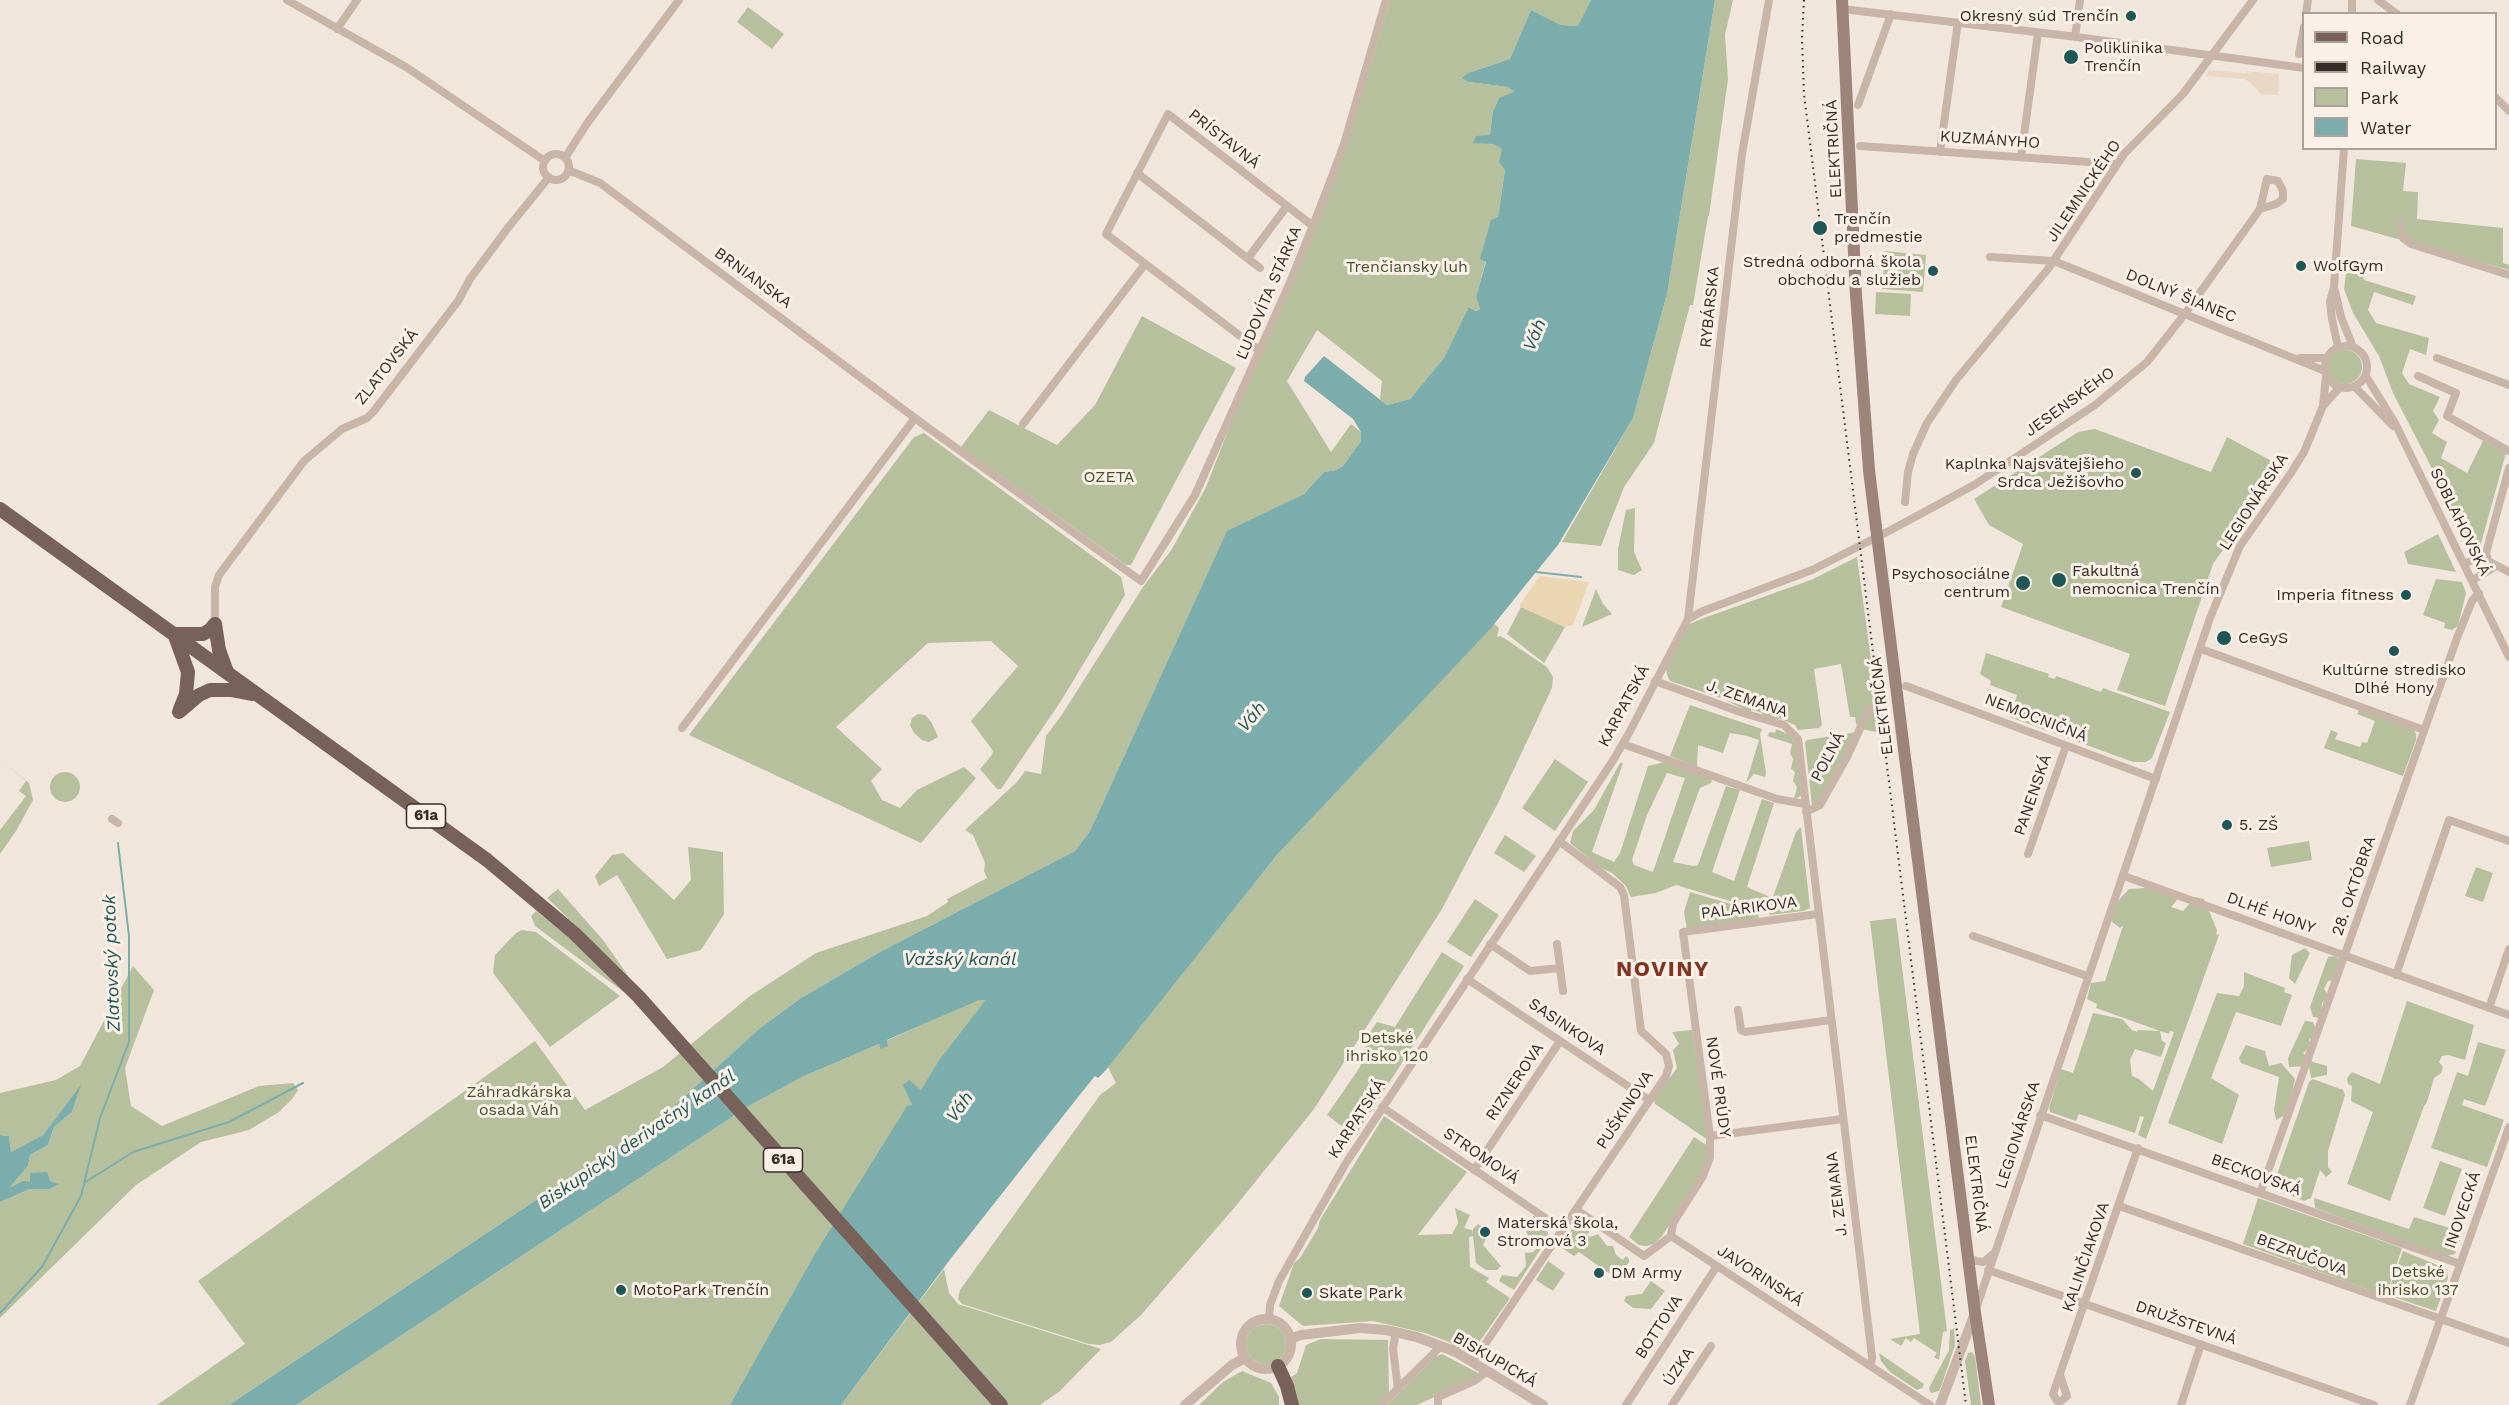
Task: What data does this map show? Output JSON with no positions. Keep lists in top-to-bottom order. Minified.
{"streets":{"main road":["ELEKTRIČNÁ","61a"],"street":["PRÍSTAVNÁ","KUZMÁNYHO","JILEMNICKÉHO","BRNIANSKA","ĽUDOVÍTA STÁRKA","DOLNÝ ŠIANEC","RYBÁRSKA","ZLATOVSKÁ","JESENSKÉHO","LEGIONÁRSKA","SOBLAHOVSKÁ","J. ZEMANA","KARPATSKÁ","NEMOCNIČNÁ","POĽNÁ","PANENSKÁ","28. OKTÓBRA","PALÁRIKOVA","DLHÉ HONY","SASINKOVA","RIZNEROVA","NOVÉ PRÚDY","PUŠKINOVA","STROMOVÁ","BECKOVSKÁ","INOVECKÁ","BEZRUČOVA","KALINČIAKOVA","JAVORINSKÁ","DRUŽSTEVNÁ","BOTTOVA","BISKUPICKÁ","ÚZKA"]},"crossings":[["PRÍSTAVNÁ","ĽUDOVÍTA STÁRKA"],["KUZMÁNYHO","JILEMNICKÉHO"],["ELEKTRIČNÁ","LEGIONÁRSKA"],["JILEMNICKÉHO","DOLNÝ ŠIANEC"],["BRNIANSKA","ĽUDOVÍTA STÁRKA"],["BRNIANSKA","ZLATOVSKÁ"],["DOLNÝ ŠIANEC","JESENSKÉHO"],["DOLNÝ ŠIANEC","LEGIONÁRSKA"],["DOLNÝ ŠIANEC","SOBLAHOVSKÁ"],["RYBÁRSKA","JESENSKÉHO"],["RYBÁRSKA","KARPATSKÁ"],["JESENSKÉHO","KARPATSKÁ"],["LEGIONÁRSKA","SOBLAHOVSKÁ"],["LEGIONÁRSKA","NEMOCNIČNÁ"],["LEGIONÁRSKA","DLHÉ HONY"],["LEGIONÁRSKA","BECKOVSKÁ"],["LEGIONÁRSKA","DRUŽSTEVNÁ"],["SOBLAHOVSKÁ","28. OKTÓBRA"],["J. ZEMANA","KARPATSKÁ"],["J. ZEMANA","POĽNÁ"],["J. ZEMANA","PALÁRIKOVA"],["J. ZEMANA","JAVORINSKÁ"],["KARPATSKÁ","SASINKOVA"],["KARPATSKÁ","PUŠKINOVA"],["KARPATSKÁ","STROMOVÁ"],["KARPATSKÁ","BISKUPICKÁ"],["NEMOCNIČNÁ","PANENSKÁ"],["28. OKTÓBRA","DLHÉ HONY"],["28. OKTÓBRA","BECKOVSKÁ"],["PALÁRIKOVA","NOVÉ PRÚDY"],["SASINKOVA","RIZNEROVA"],["SASINKOVA","PUŠKINOVA"],["RIZNEROVA","STROMOVÁ"],["NOVÉ PRÚDY","JAVORINSKÁ"],["PUŠKINOVA","STROMOVÁ"],["PUŠKINOVA","BISKUPICKÁ"],["BECKOVSKÁ","INOVECKÁ"],["BECKOVSKÁ","KALINČIAKOVA"],["INOVECKÁ","BEZRUČOVA"],["BEZRUČOVA","KALINČIAKOVA"],["KALINČIAKOVA","DRUŽSTEVNÁ"],["JAVORINSKÁ","BOTTOVA"]],"districts":["NOVINY"],"water":["Váh","Važský kanál","Zlatovský potok","Biskupický derivačný kanál"],"parks":["Trenčiansky luh","OZETA","Detské ihrisko 120","Záhradkárska osada Váh","Detské ihrisko 137"],"places":["Okresný súd Trenčín","Poliklinika Trenčín","Trenčín predmestie","WolfGym","Stredná odborná škola obchodu a služieb","Kaplnka Najsvätejšieho Srdca Ježišovho","Fakultná nemocnica Trenčín","Psychosociálne centrum","Imperia fitness","CeGyS","Kultúrne stredisko Dlhé Hony","5. ZŠ","Materská škola, Stromová 3","DM Army","MotoPark Trenčín","Skate Park"],"legend":["Road","Railway","Park","Water"]}
